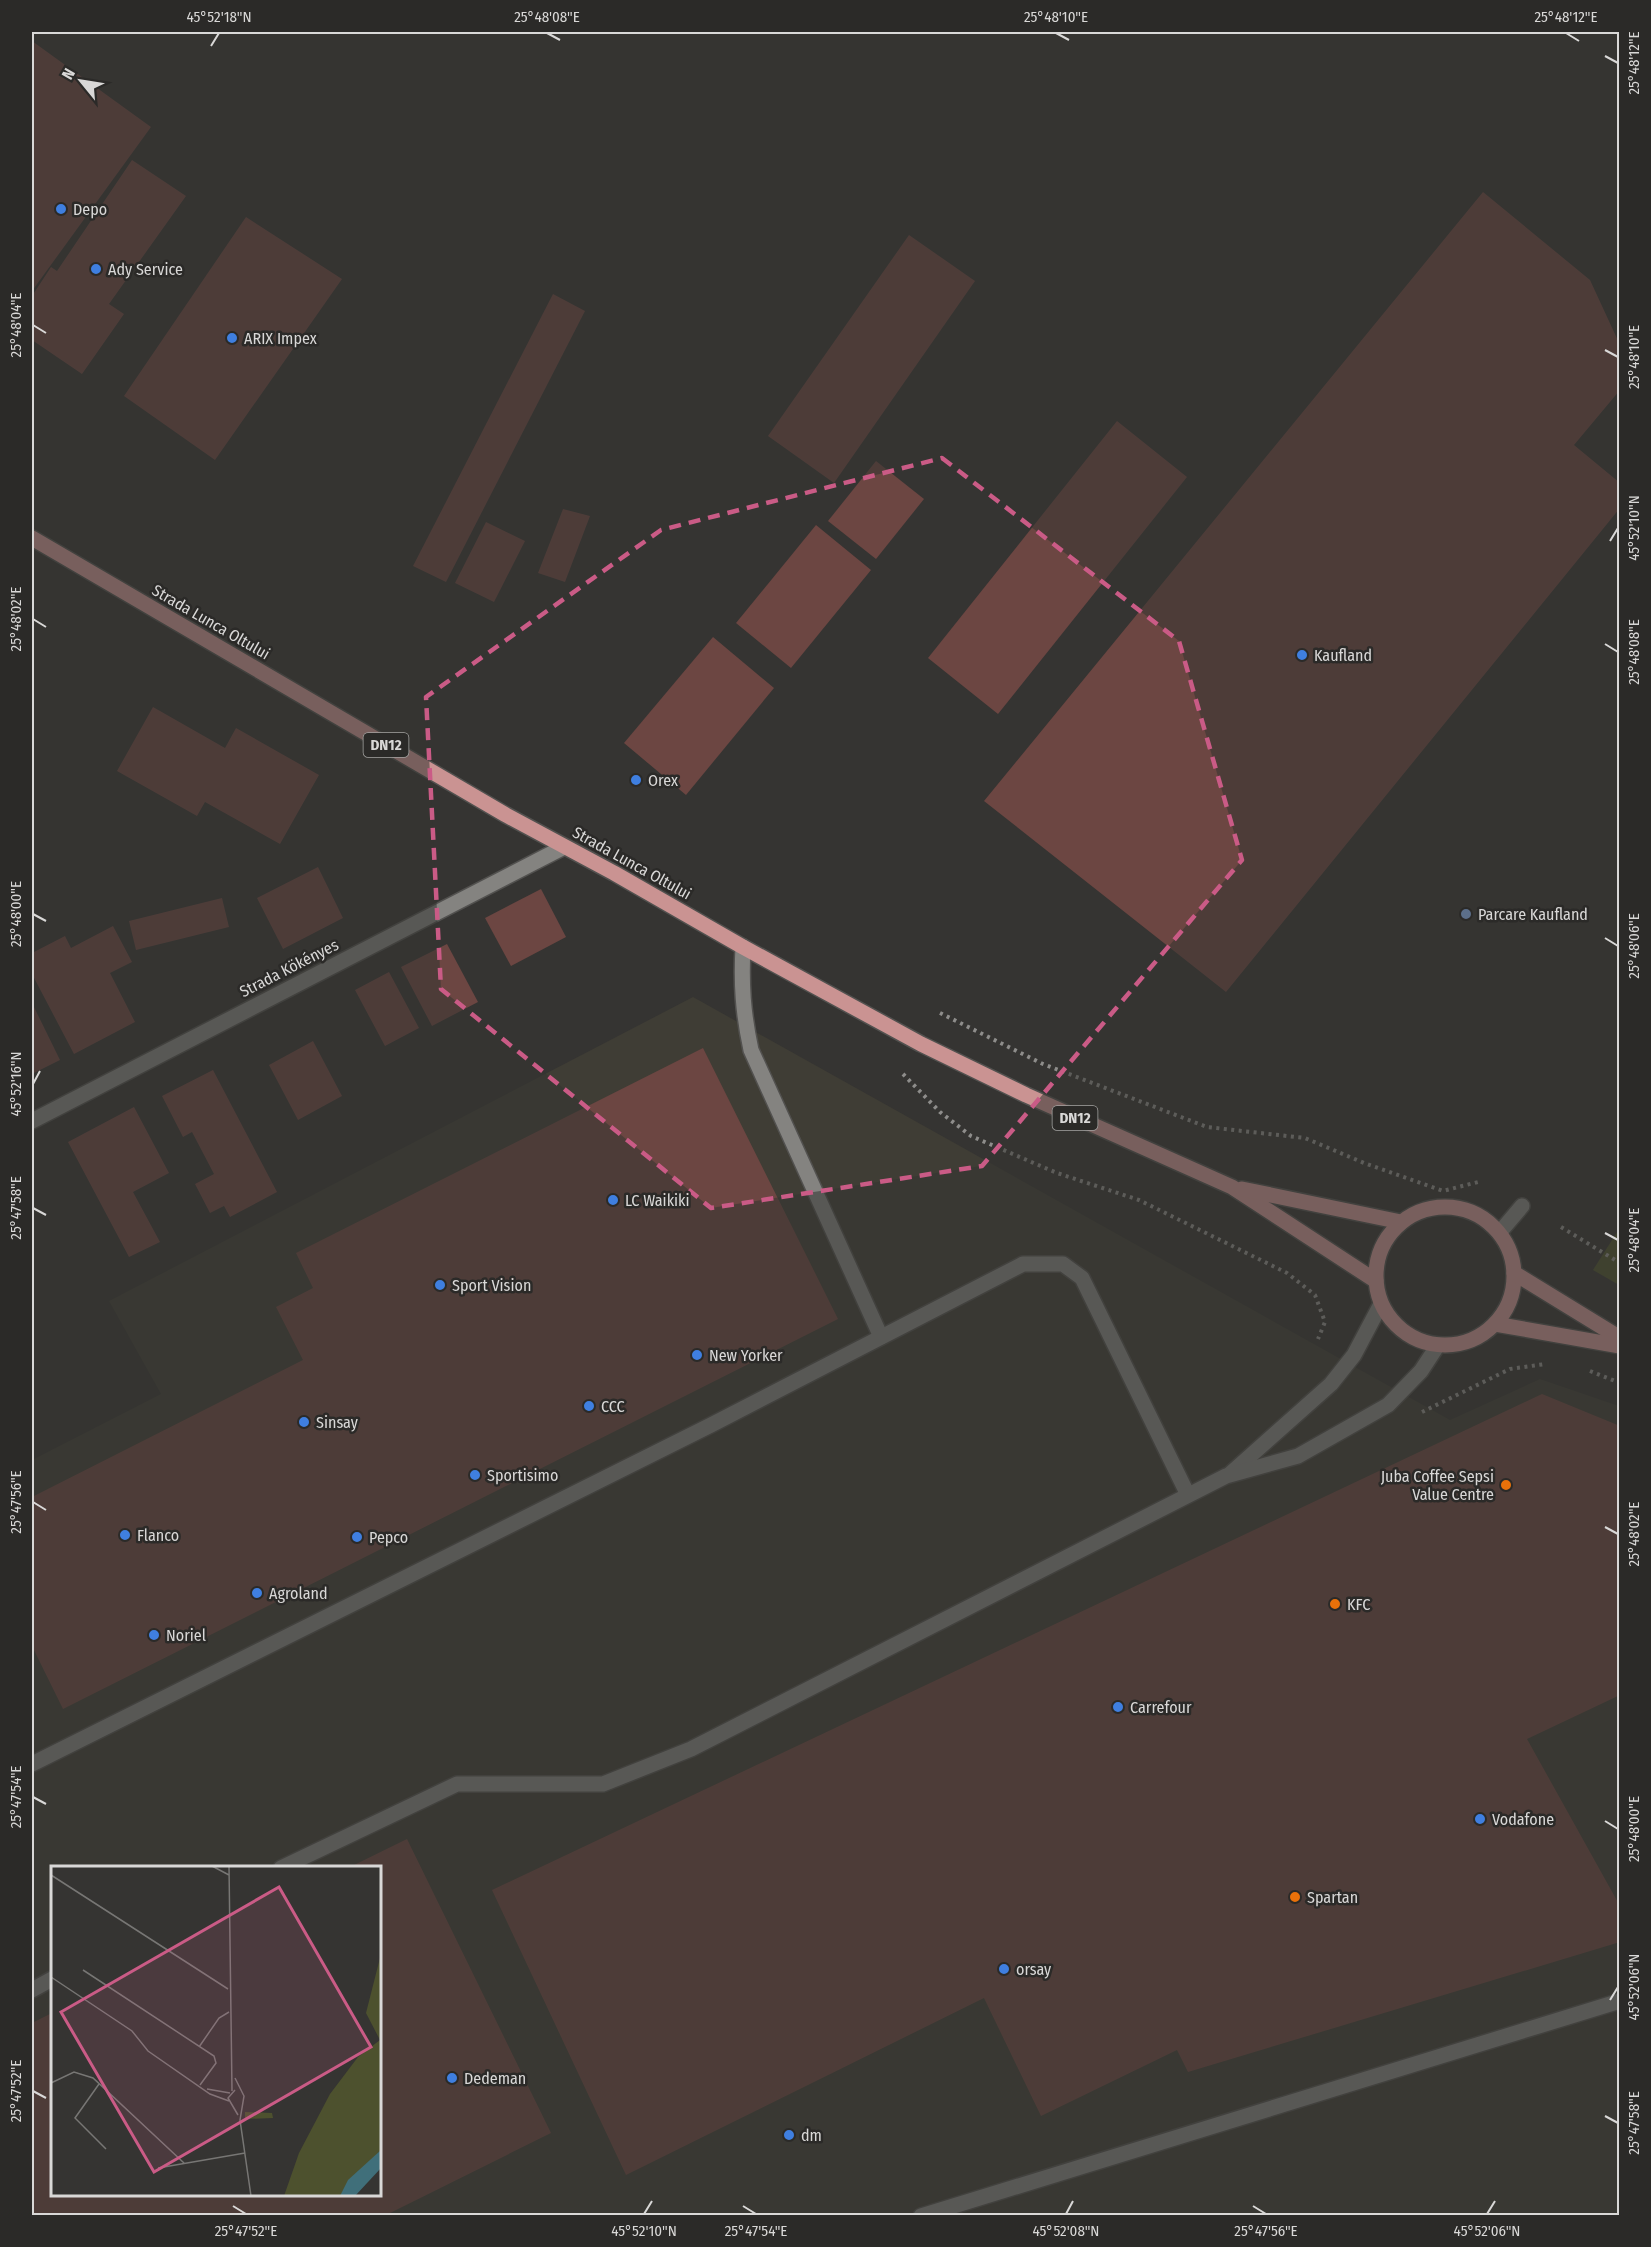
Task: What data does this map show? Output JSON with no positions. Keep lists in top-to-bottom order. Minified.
{"streets":{"main road":["Strada Lunca Oltului","DN12"],"street":["Strada Kökényes"]},"crossings":[["Strada Lunca Oltului","Strada Kökényes"]],"places":["Depo","Ady Service","ARIX Impex","Kaufland","Orex","Parcare Kaufland","LC Waikiki","Sport Vision","New Yorker","CCC","Sinsay","Sportisimo","Juba Coffee Sepsi Value Centre","Flanco","Pepco","Agroland","KFC","Noriel","Carrefour","Vodafone","Spartan","orsay","Dedeman","dm"],"north":"top left","coordinates":["45°52'18\"N","25°48'08\"E","25°48'10\"E","25°48'12\"E","25°48'04\"E","45°52'10\"N","25°48'02\"E","25°48'00\"E","25°48'06\"E","45°52'16\"N","25°47'58\"E","25°47'56\"E","25°47'54\"E","45°52'06\"N","25°47'52\"E","45°52'08\"N"]}
